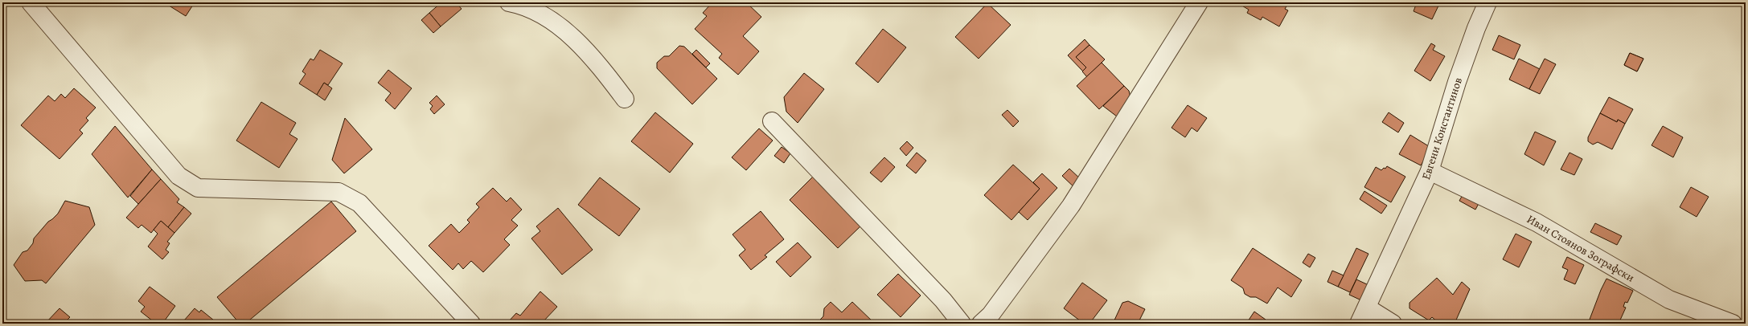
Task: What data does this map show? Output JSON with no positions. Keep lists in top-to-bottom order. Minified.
{"streets":{"street":["Евгени Константинов","Иван Стоянов Зографски"]},"crossings":[["Евгени Константинов","Иван Стоянов Зографски"]]}
